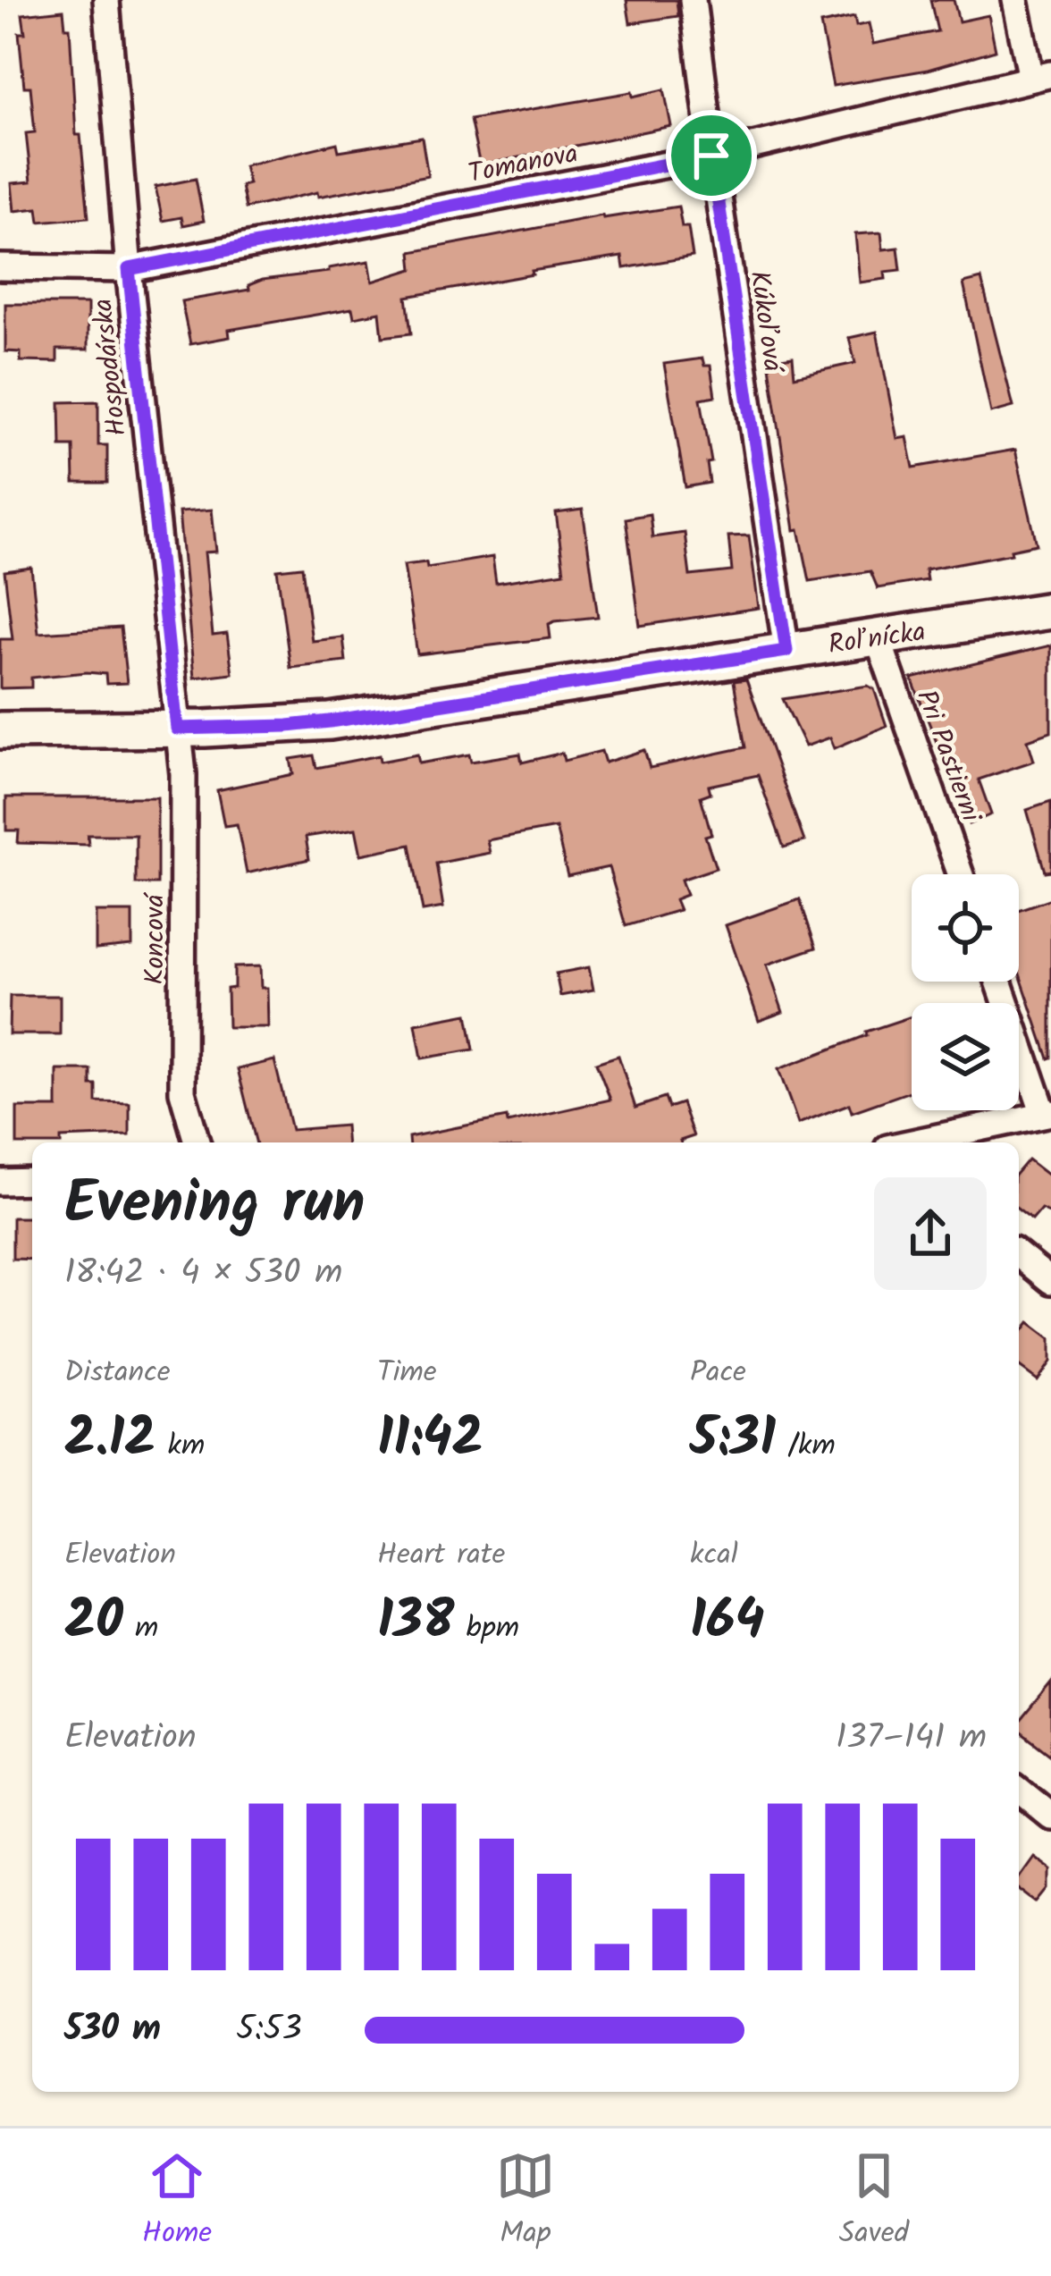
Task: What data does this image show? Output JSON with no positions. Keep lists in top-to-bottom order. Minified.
{"streets":{"street":["Tomanova","Kúkoľová","Hospodárska","Roľnícka","Pri Pastierni","Koncová"]},"crossings":[["Tomanova","Kúkoľová"],["Tomanova","Hospodárska"],["Kúkoľová","Roľnícka"],["Hospodárska","Roľnícka"],["Hospodárska","Koncová"],["Roľnícka","Pri Pastierni"],["Roľnícka","Koncová"]],"page":{"heading":["Evening run","18:42 · 4 × 530 m"],"stats":[["Distance","2.12 km"],["Time","11:42"],["Pace","5:31 /km"],["Elevation","20 m"],["Heart rate","138 bpm"],["kcal","164"]],"chart":["Elevation","137–141 m"],"list":[{"name":"530 m","note":"5:53"}],"tabs":["Home","Map","Saved"]}}
